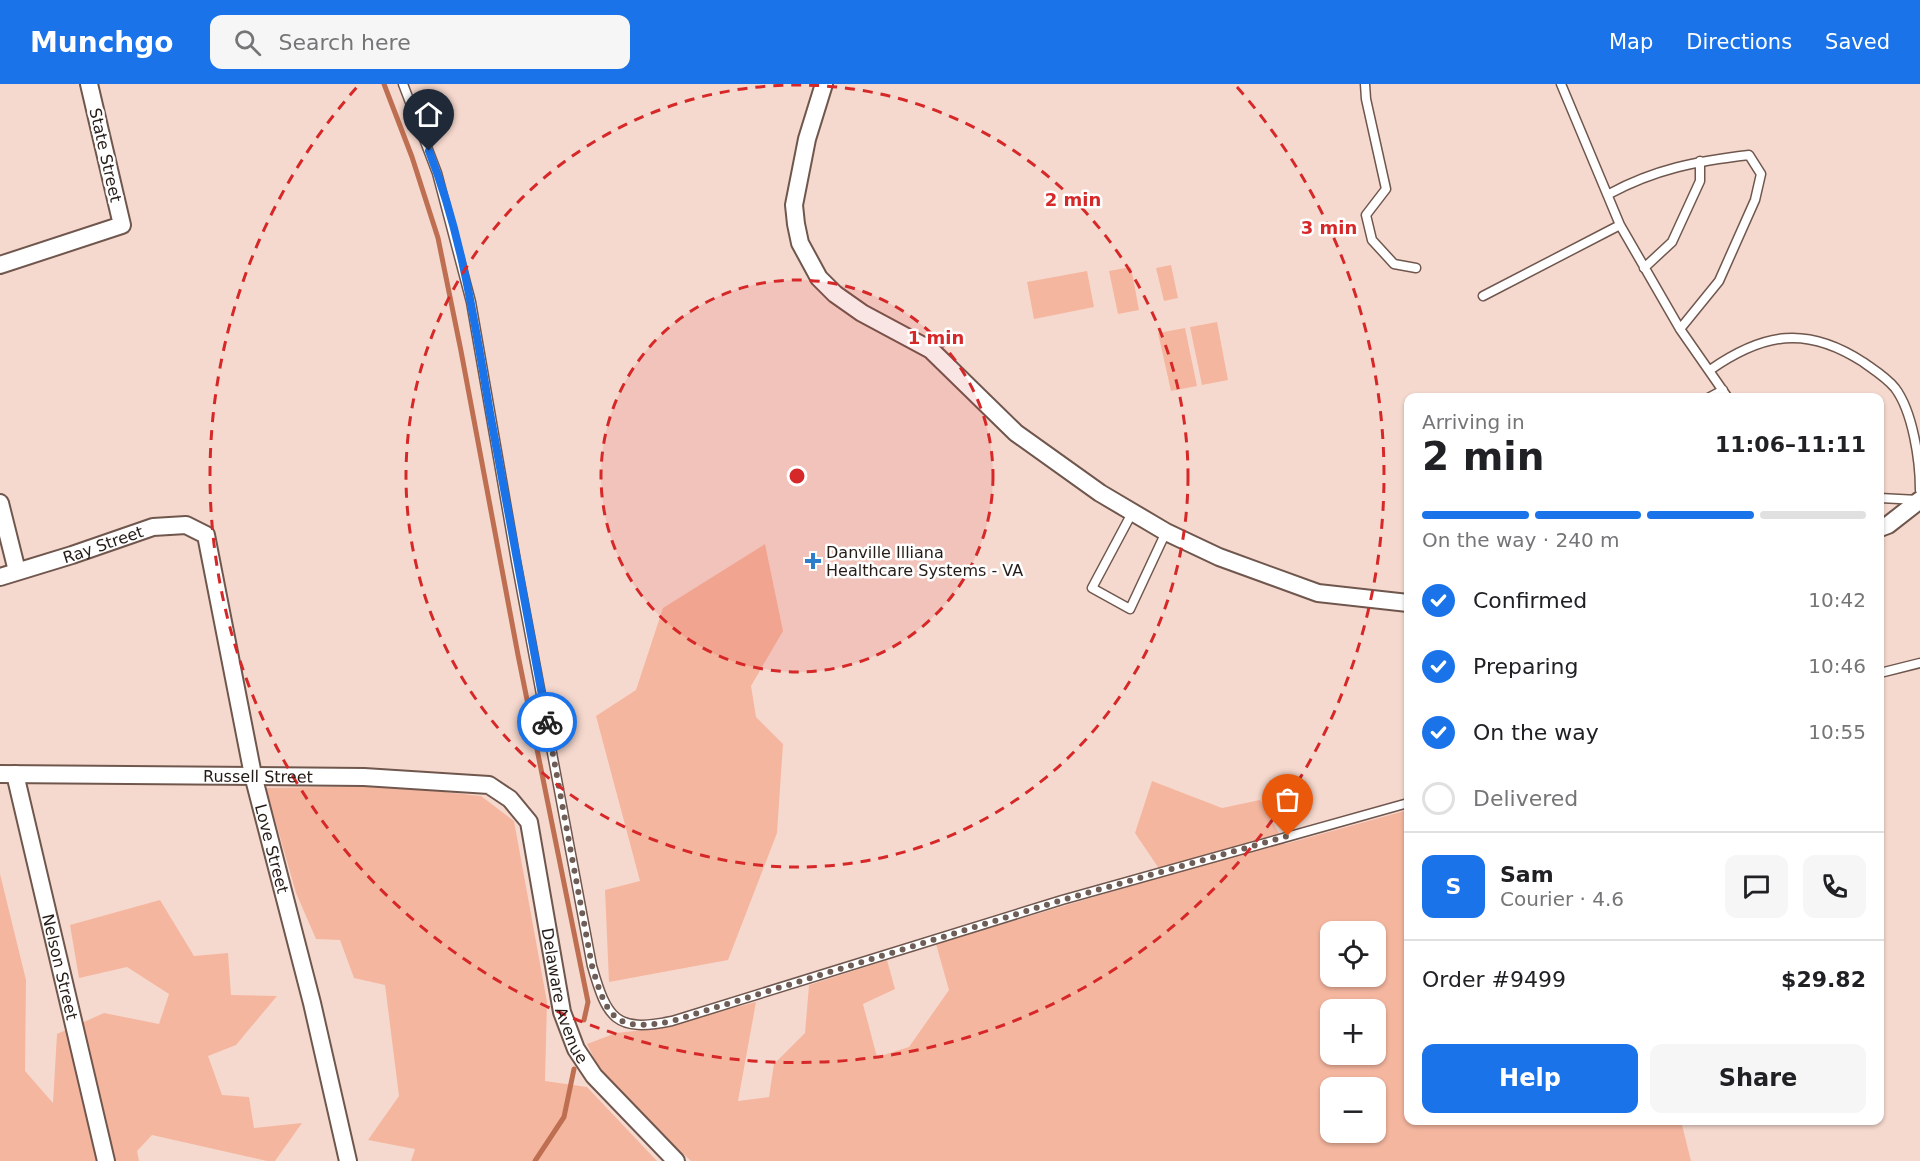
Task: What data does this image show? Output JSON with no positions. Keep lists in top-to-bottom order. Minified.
{"streets":{"street":["State Street","Ray Street","Russell Street","Love Street","Nelson Street","Delaware Avenue"]},"crossings":[["Ray Street","Love Street"],["Russell Street","Love Street"],["Russell Street","Nelson Street"],["Russell Street","Delaware Avenue"]],"places":{"health":["Danville Illiana Healthcare Systems - VA"]},"page":{"header":"Munchgo","search":"Search here","nav":["Map","Directions","Saved"],"heading":["2 min","Arriving in","11:06–11:11"],"panel":["Sam","Courier · 4.6","Order #9499","$29.82"],"bar":"On the way · 240 m","list":[["Confirmed","10:42"],["Preparing","10:46"],["On the way","10:55"],"Delivered"],"round":"S","map_buttons":["+","−"],"buttons":["Help","Share"]},"rings":["2 min","3 min","1 min"]}
